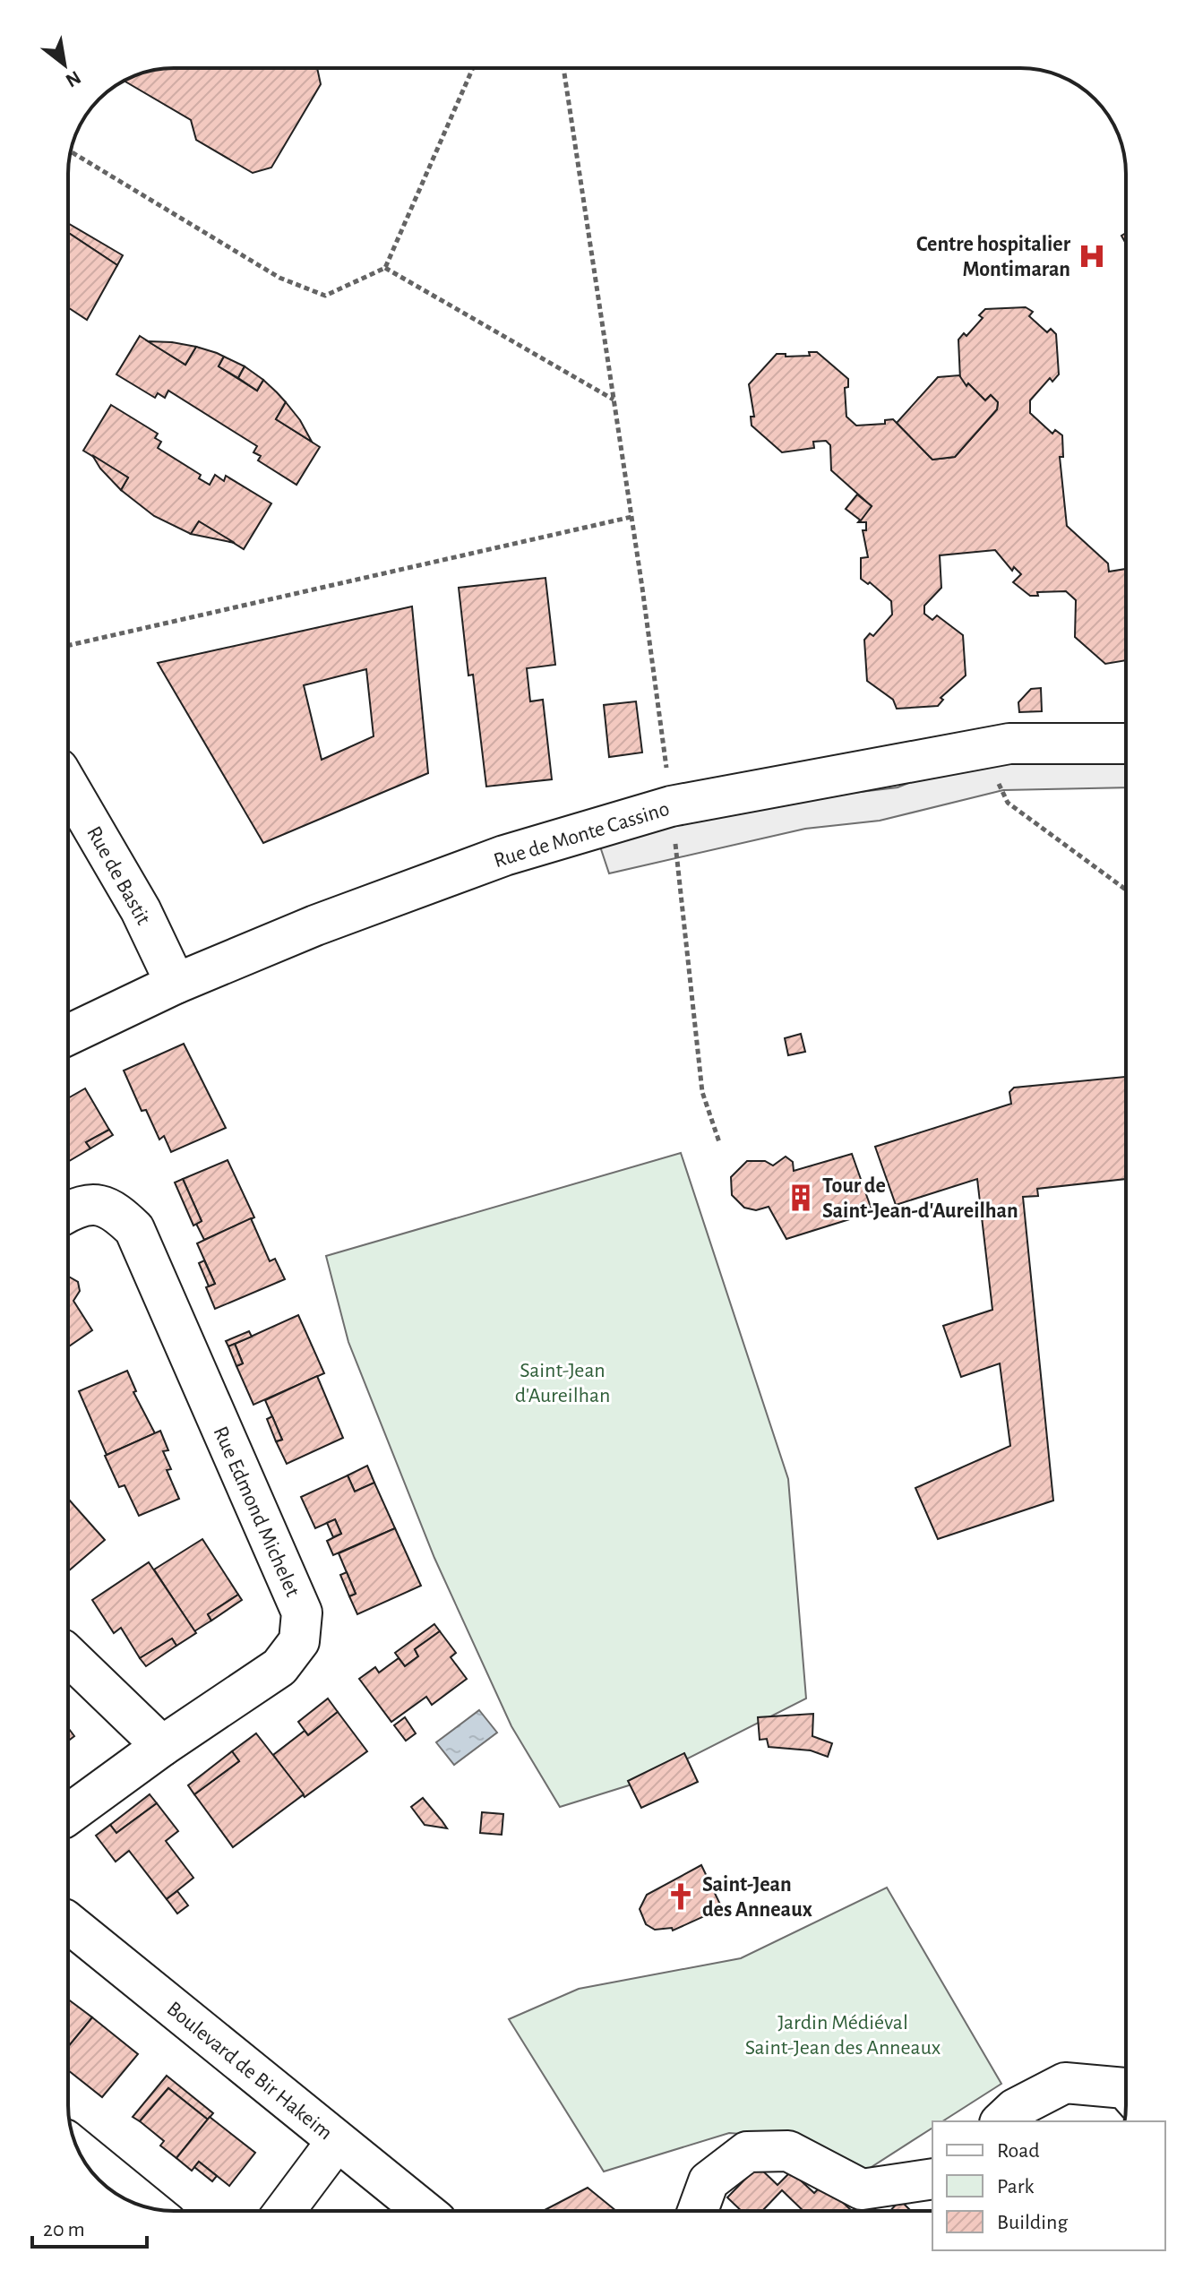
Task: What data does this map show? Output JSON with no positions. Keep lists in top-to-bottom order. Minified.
{"streets":{"street":["Rue de Monte Cassino","Rue de Bastit","Rue Edmond Michelet","Boulevard de Bir Hakeim"]},"crossings":[["Rue de Monte Cassino","Rue de Bastit"]],"parks":["Saint-Jean d'Aureilhan","Jardin Médiéval Saint-Jean des Anneaux"],"places":{"hospital":["Centre hospitalier Montimaran"],"building":["Tour de Saint-Jean-d'Aureilhan"],"church":["Saint-Jean des Anneaux"]},"legend":["Road","Park","Building"],"scale_bar":"20 m","north":"bottom right"}
